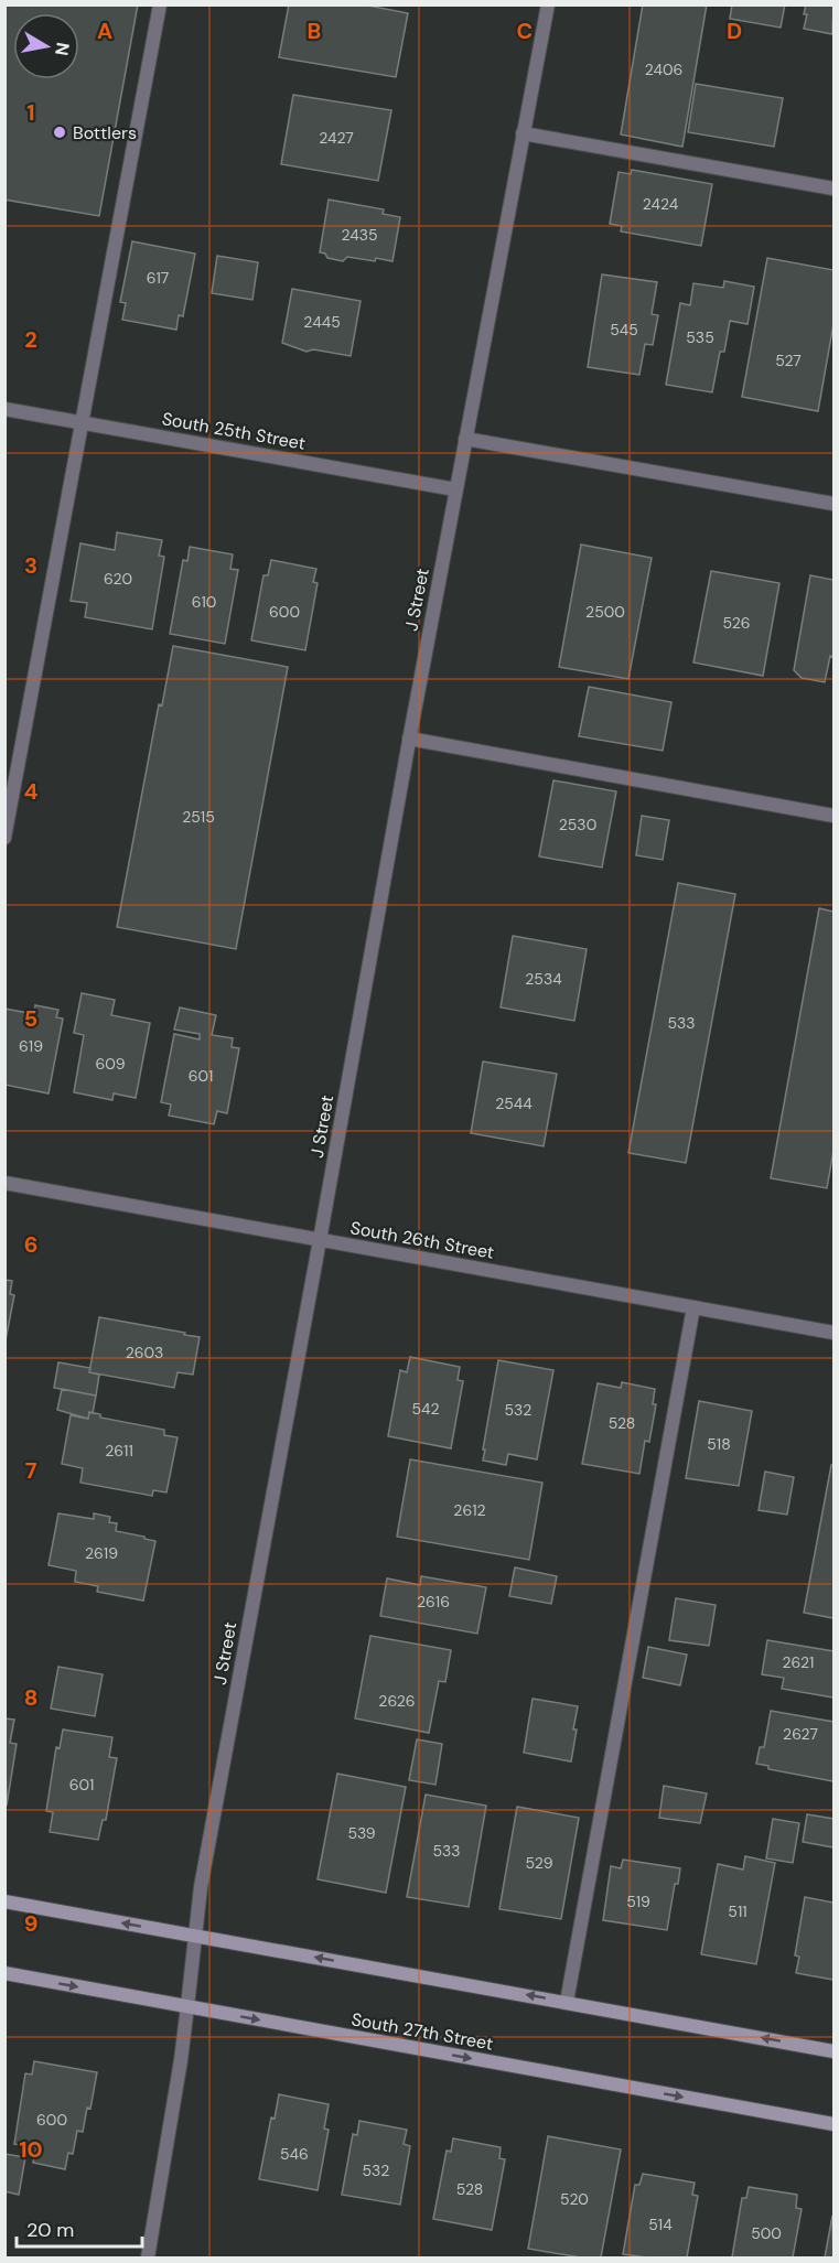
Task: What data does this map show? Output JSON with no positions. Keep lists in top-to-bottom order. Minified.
{"streets":{"main road":["South 27th Street"],"street":["South 25th Street","J Street","South 26th Street"]},"crossings":[["South 25th Street","J Street"],["J Street","South 26th Street"],["J Street","South 27th Street"]],"places":["Bottlers"],"house_numbers":["2406","2427","2424","2435","617","2445","545","535","527","620","610","600","2500","526","2515","2530","2534","533","619","609","601","2544","2603","542","532","528","518","2611","2612","2619","2616","2621","2626","2627","601","539","533","529","519","511","600","546","532","528","520","514","500"],"scale_bar":"20 m","north":"right","grid":{"columns":["A","B","C","D"],"rows":["1","2","3","4","5","6","7","8","9","10"]}}
